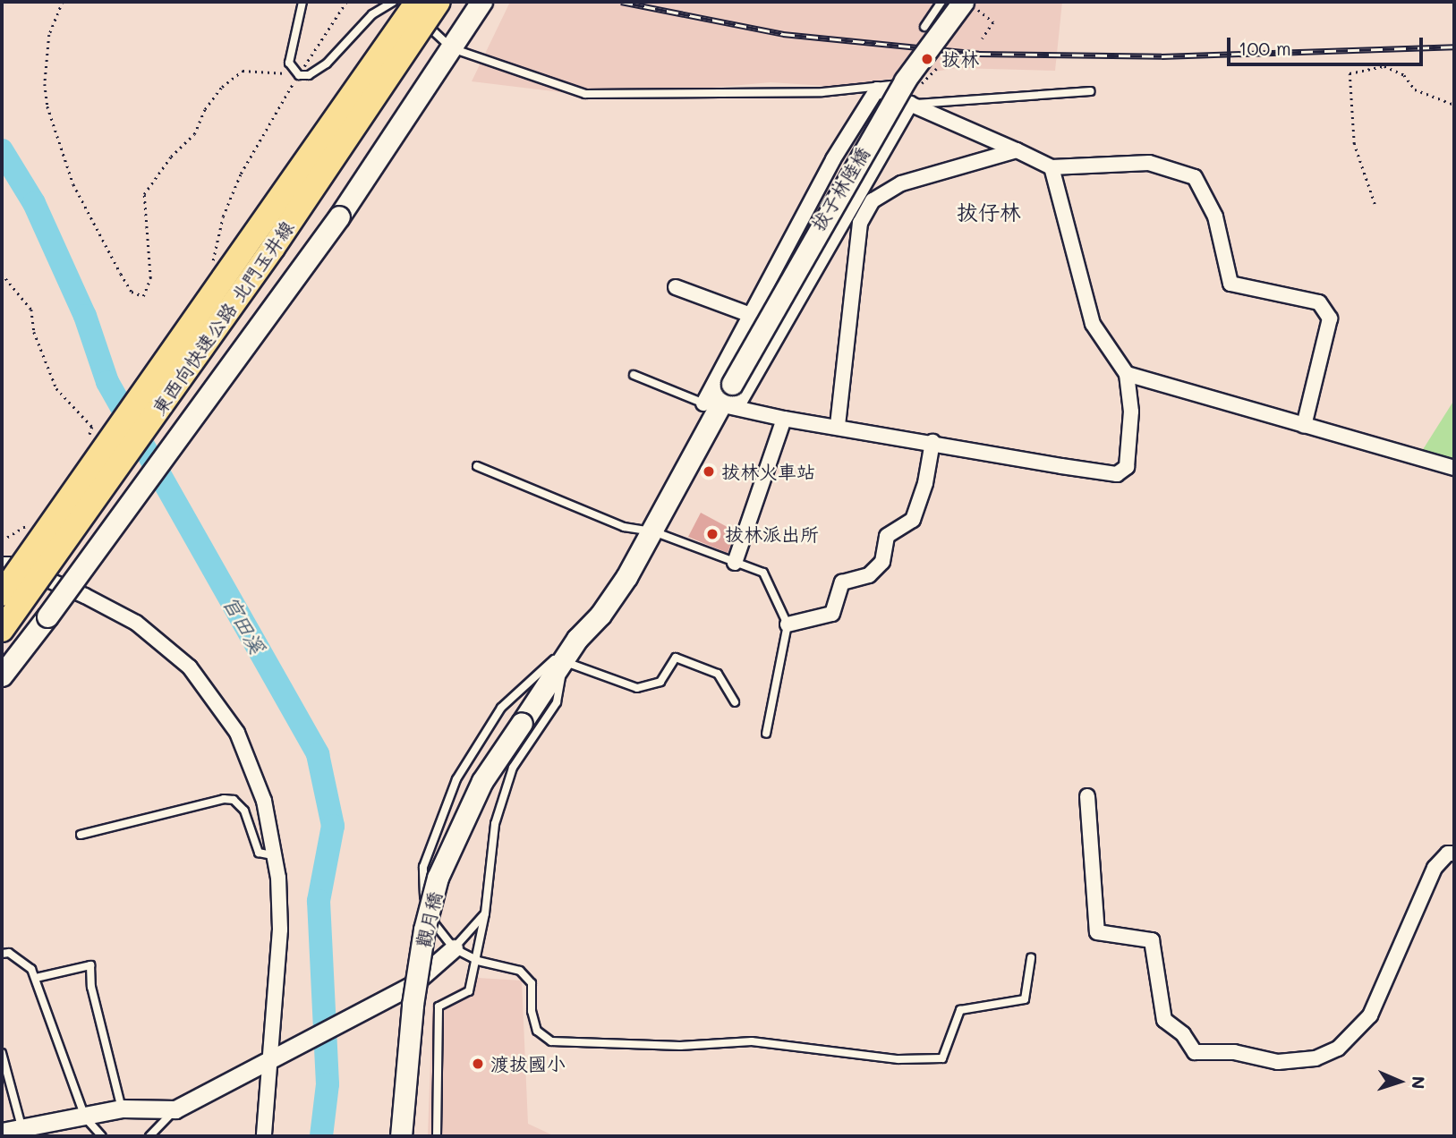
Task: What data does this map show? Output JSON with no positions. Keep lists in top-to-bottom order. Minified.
{"streets":{"highway":["東西向快速公路 北門玉井線"],"main road":["拔子林陸橋","觀月穚"]},"crossings":[["拔子林陸橋","觀月穚"]],"districts":["拔仔林"],"water":["官田溪"],"places":["拔林","拔林火車站","拔林派出所","渡拔國小"],"scale_bar":"100 m","north":"right"}
